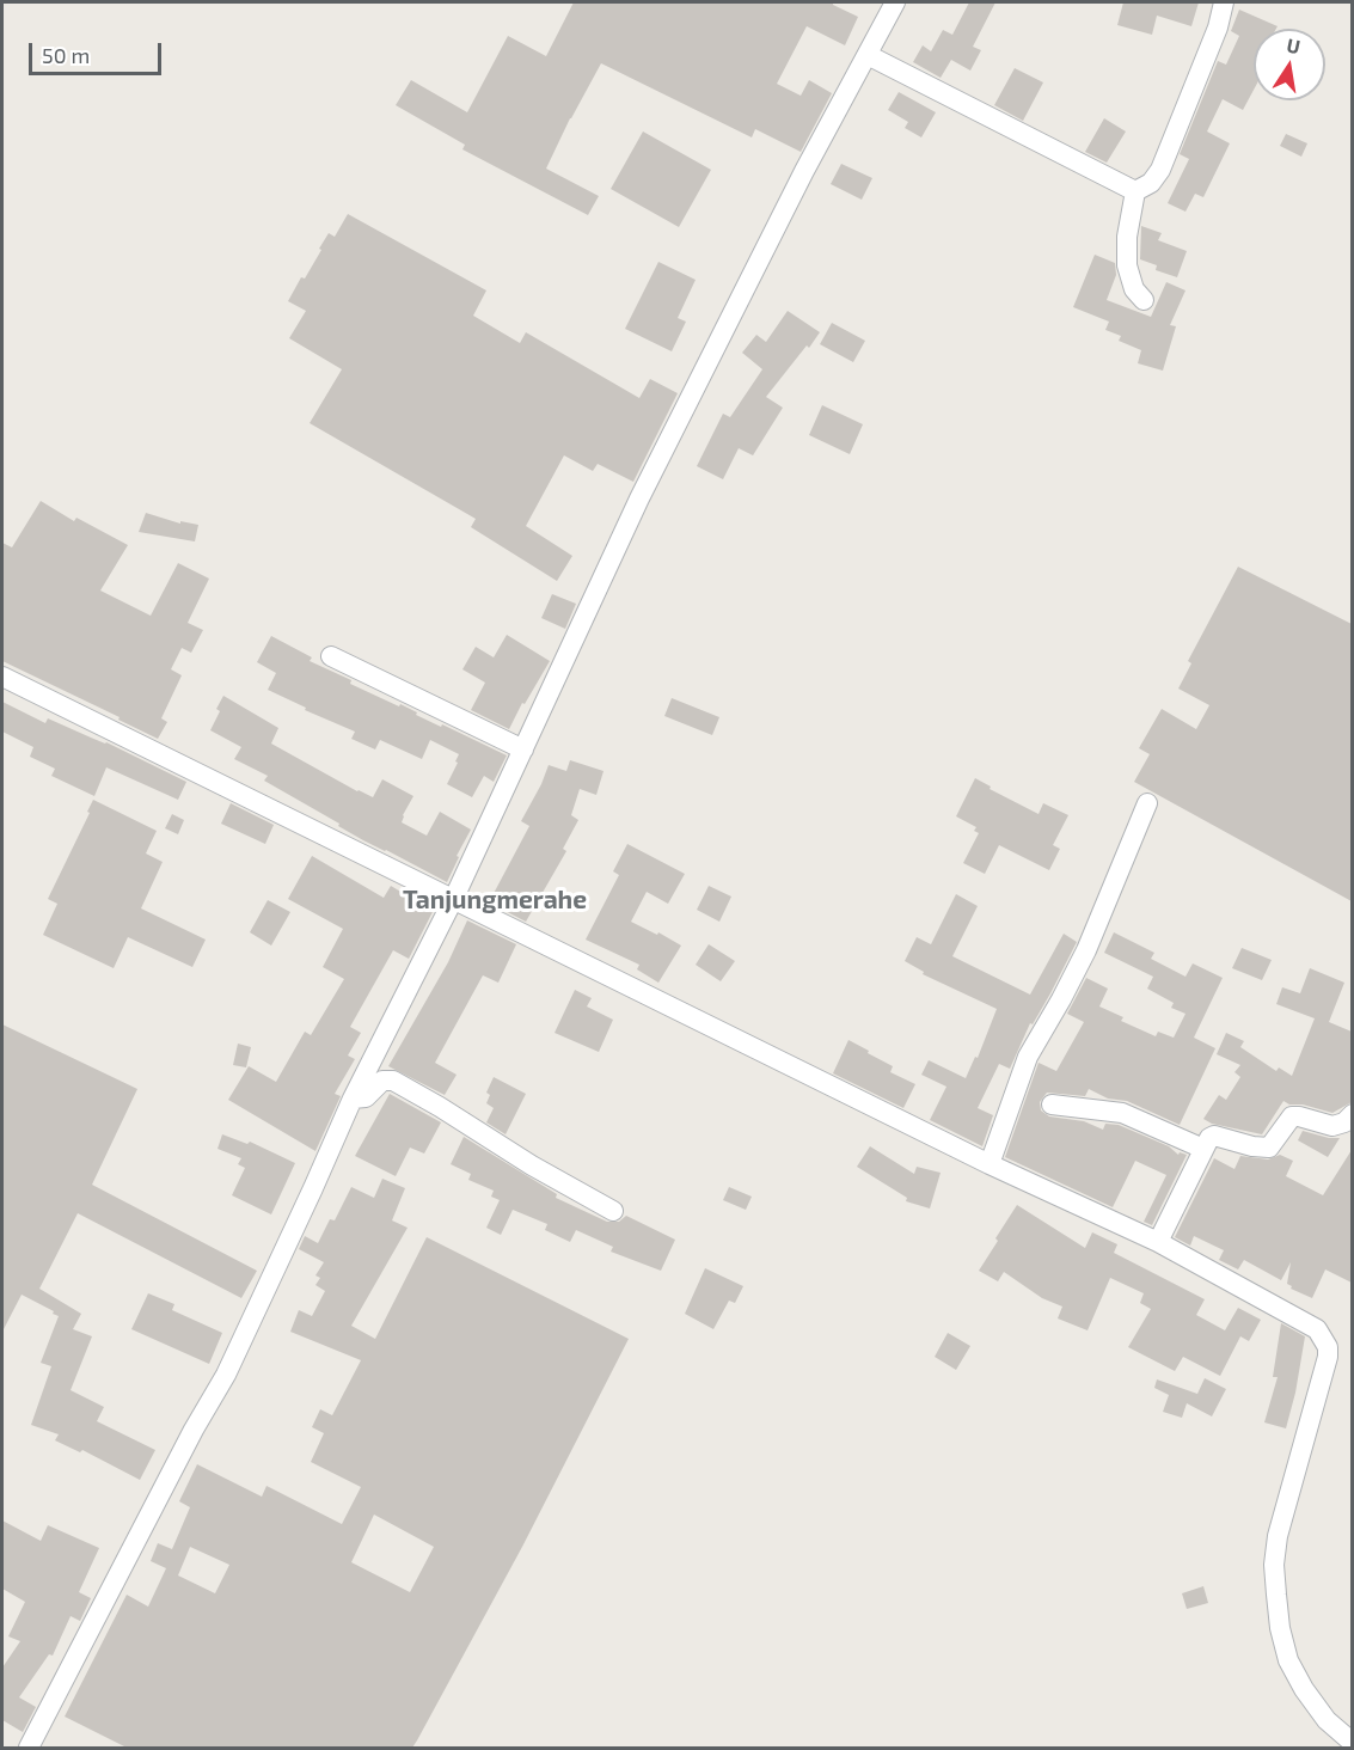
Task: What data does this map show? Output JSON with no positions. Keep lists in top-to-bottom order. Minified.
{"districts":["Tanjungmerahe"],"scale_bar":"50 m","north":"top"}
